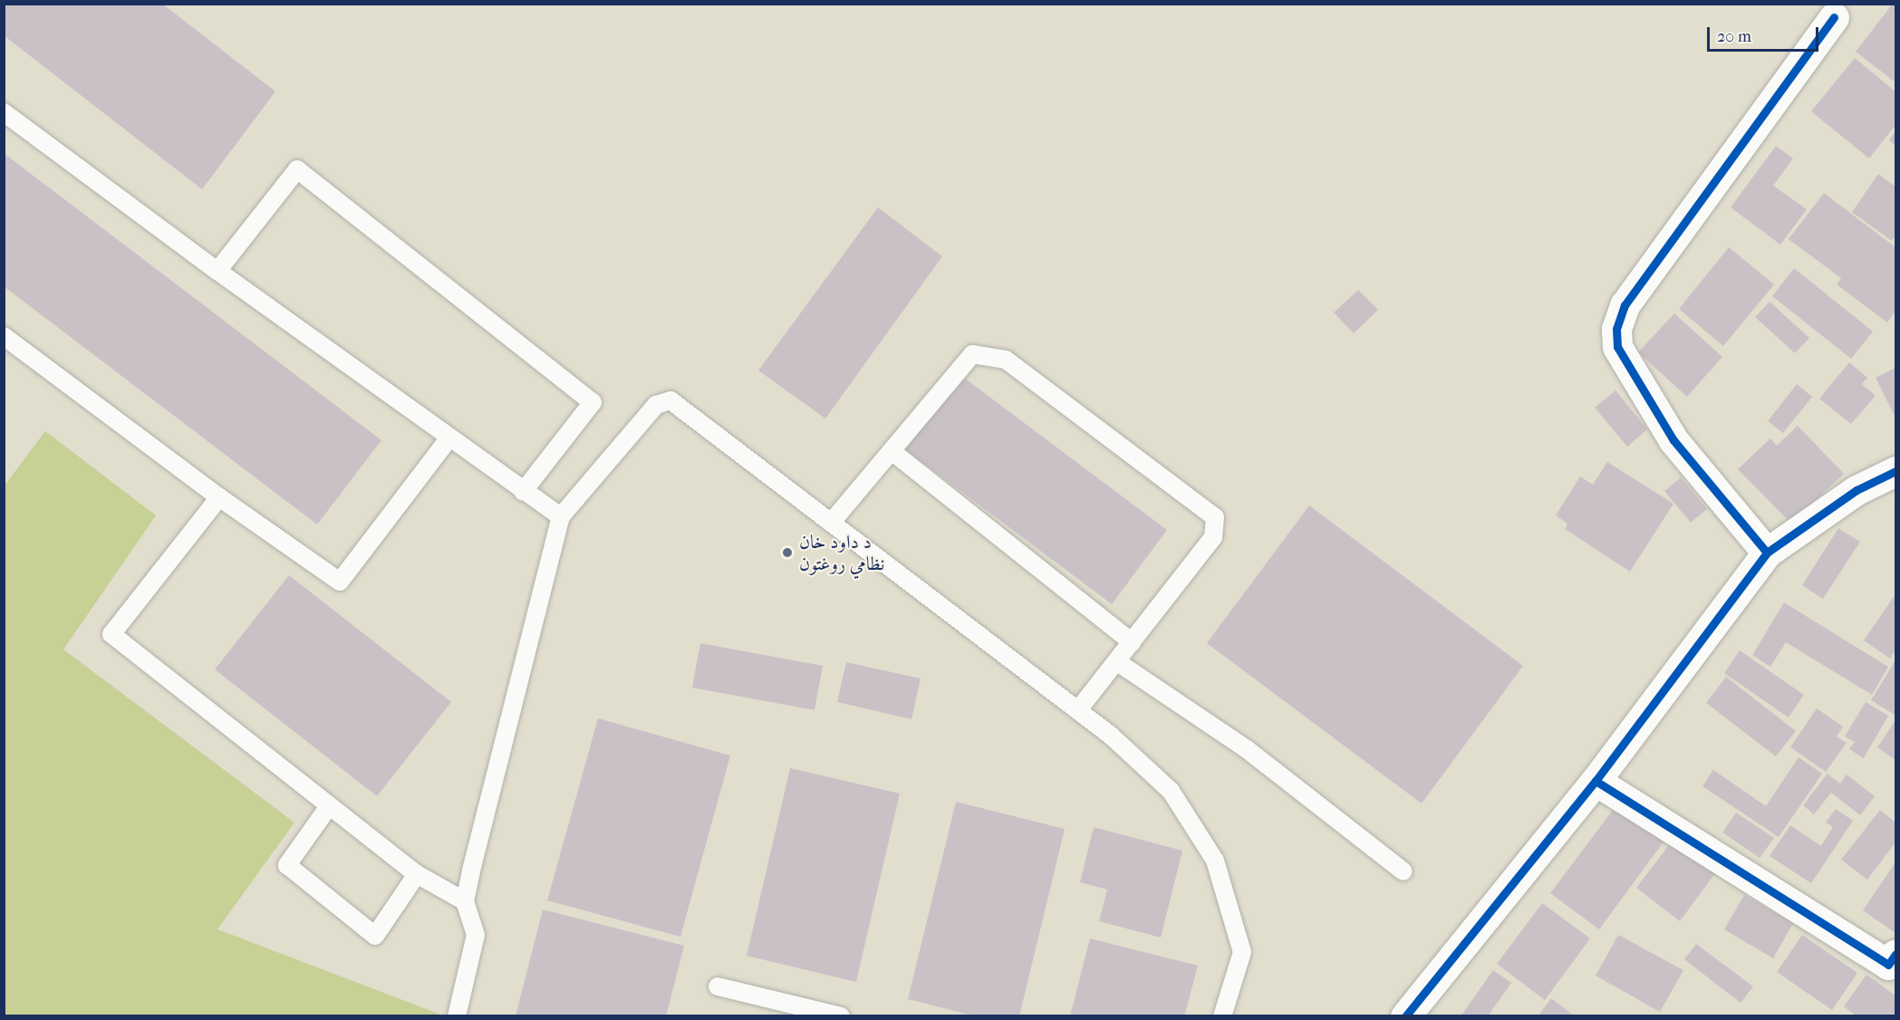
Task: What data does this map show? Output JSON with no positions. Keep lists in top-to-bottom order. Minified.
{"places":["د داود خان نظامي روغتون"],"scale_bar":"20 m"}
